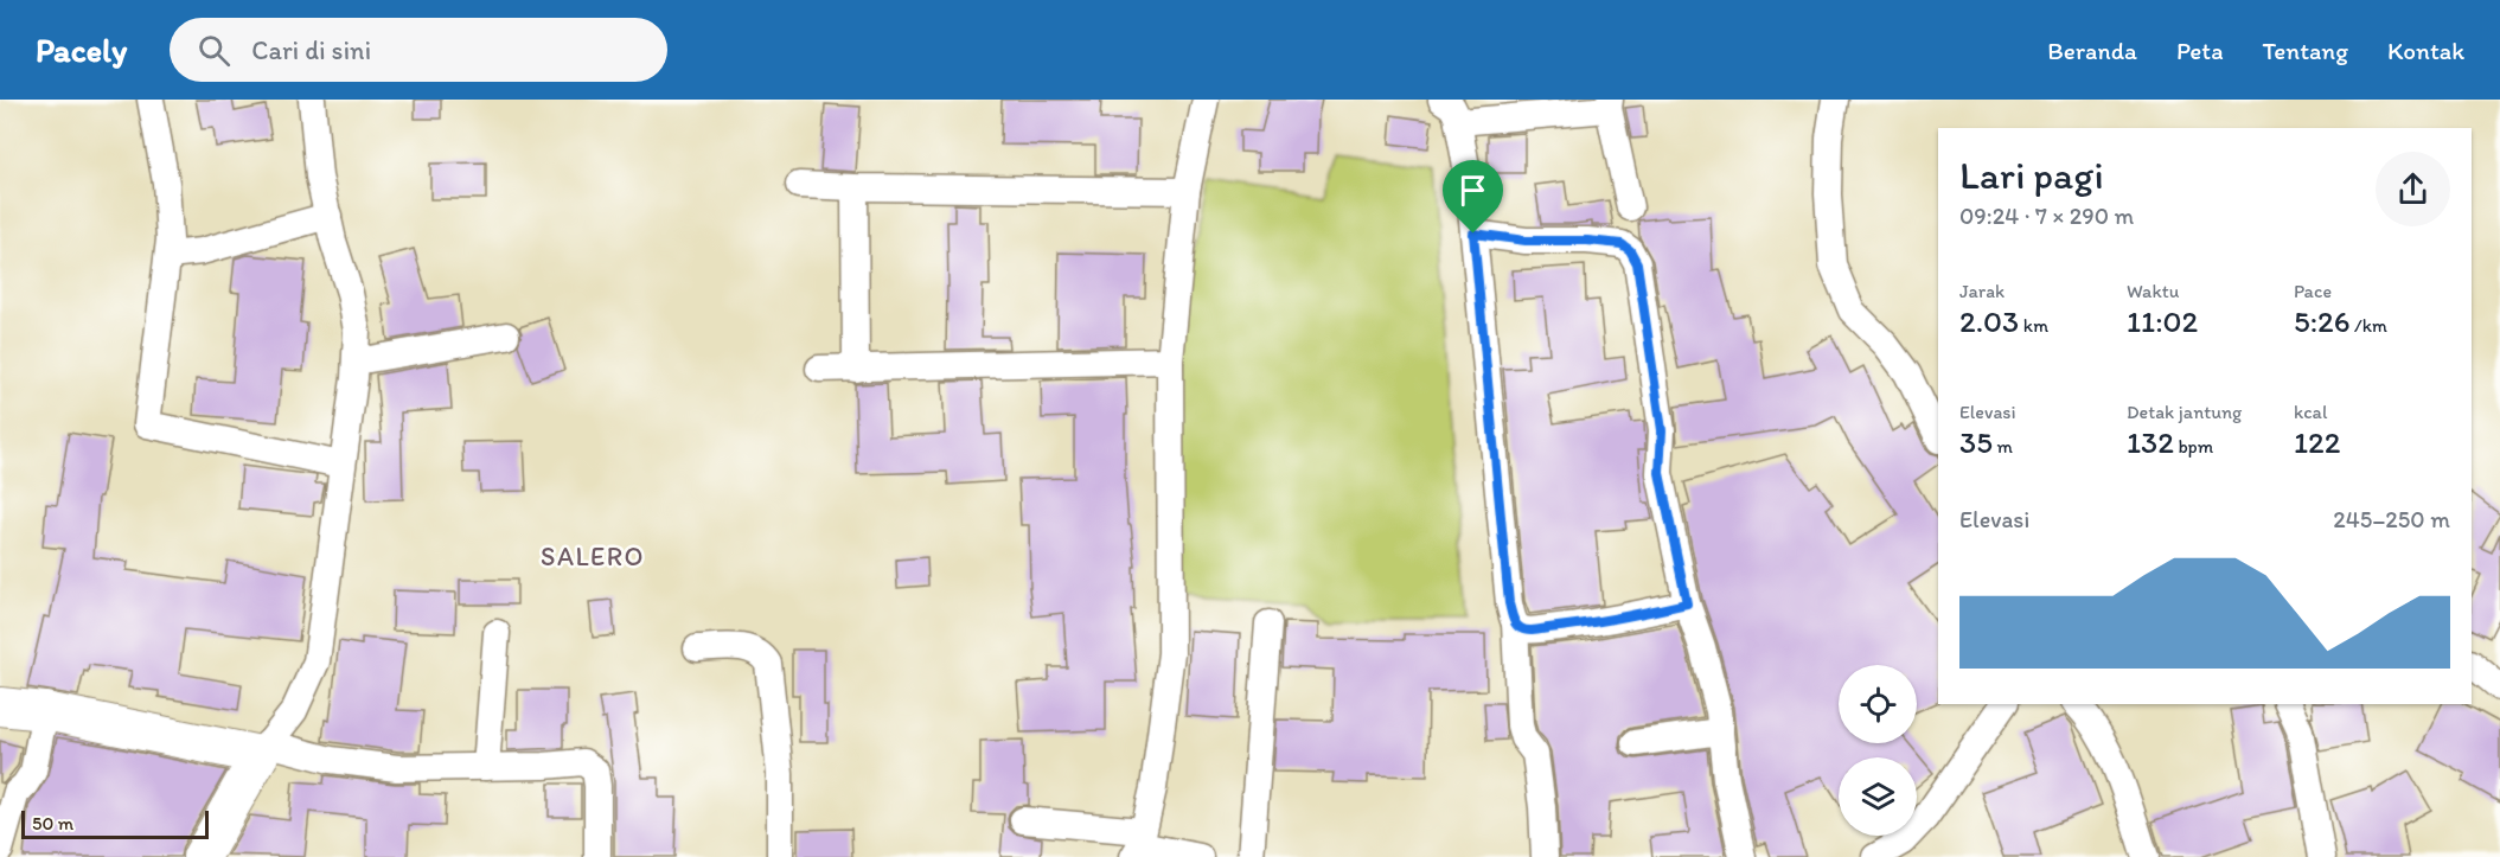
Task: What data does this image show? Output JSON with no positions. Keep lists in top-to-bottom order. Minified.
{"districts":["SALERO"],"scale_bar":"50 m","page":{"header":"Pacely","search":"Cari di sini","nav":["Beranda","Peta","Tentang","Kontak"],"heading":["Lari pagi","09:24 · 7 × 290 m"],"stats":[["Jarak","2.03 km"],["Waktu","11:02"],["Pace","5:26 /km"],["Elevasi","35 m"],["Detak jantung","132 bpm"],["kcal","122"]],"chart":["Elevasi","245–250 m"],"scale":"50 m"}}
